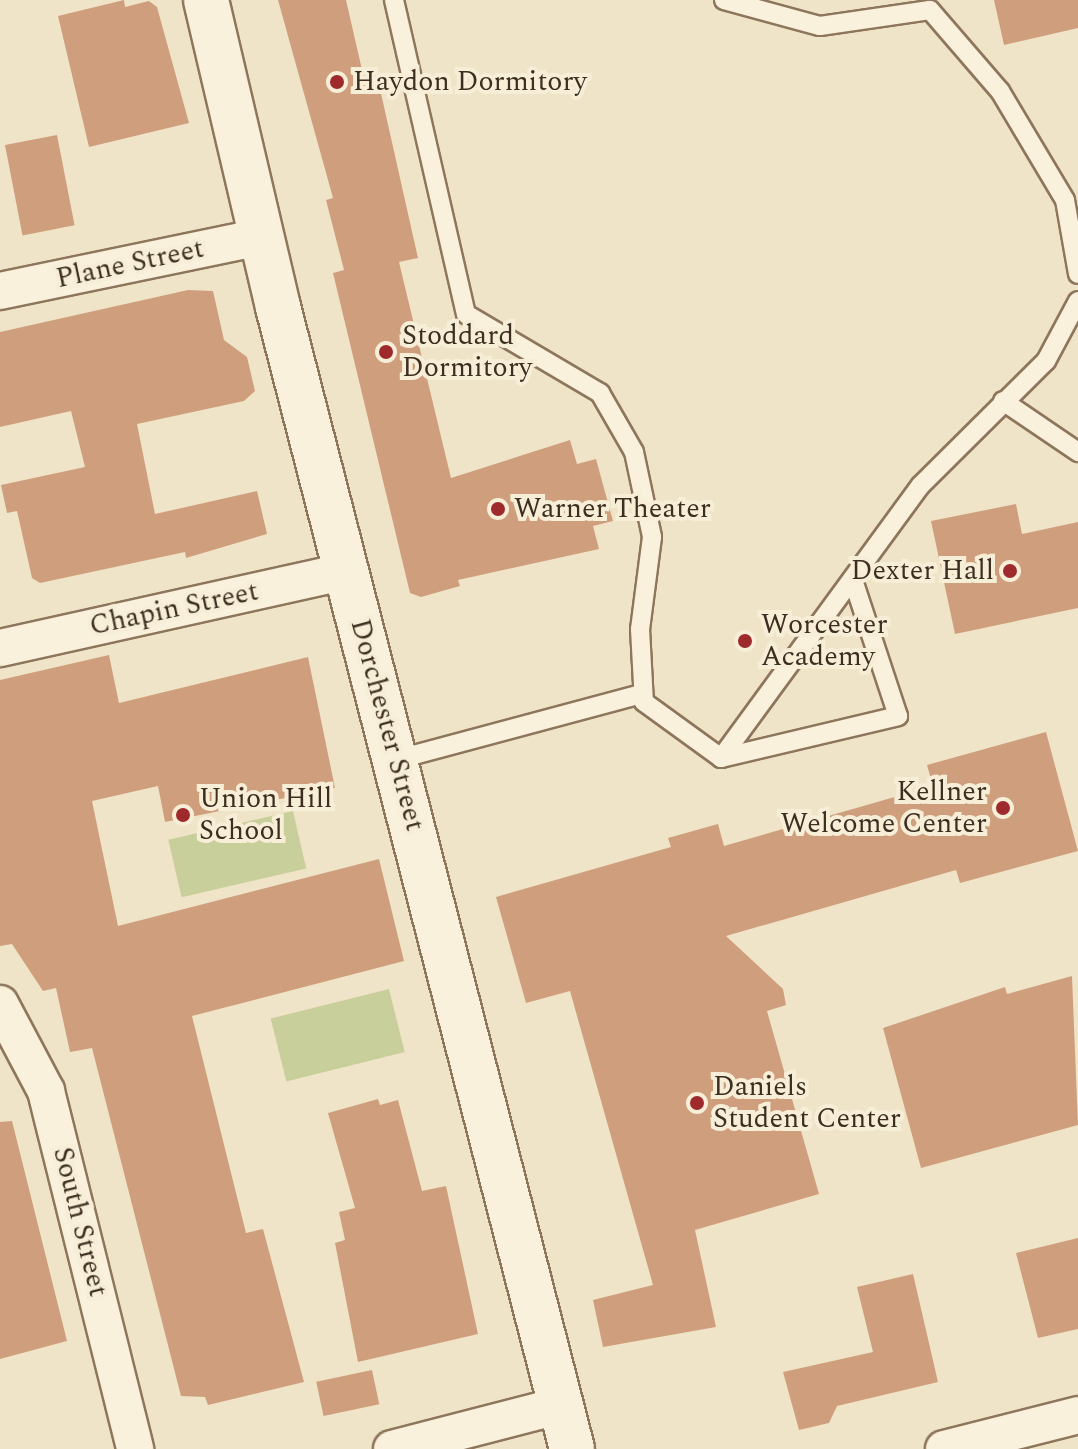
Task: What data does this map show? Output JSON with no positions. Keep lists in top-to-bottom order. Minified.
{"streets":{"street":["Plane Street","Chapin Street","Dorchester Street","South Street"]},"crossings":[["Plane Street","Dorchester Street"],["Chapin Street","Dorchester Street"]],"places":["Haydon Dormitory","Stoddard Dormitory","Warner Theater","Dexter Hall","Worcester Academy","Kellner Welcome Center","Union Hill School","Daniels Student Center"]}
